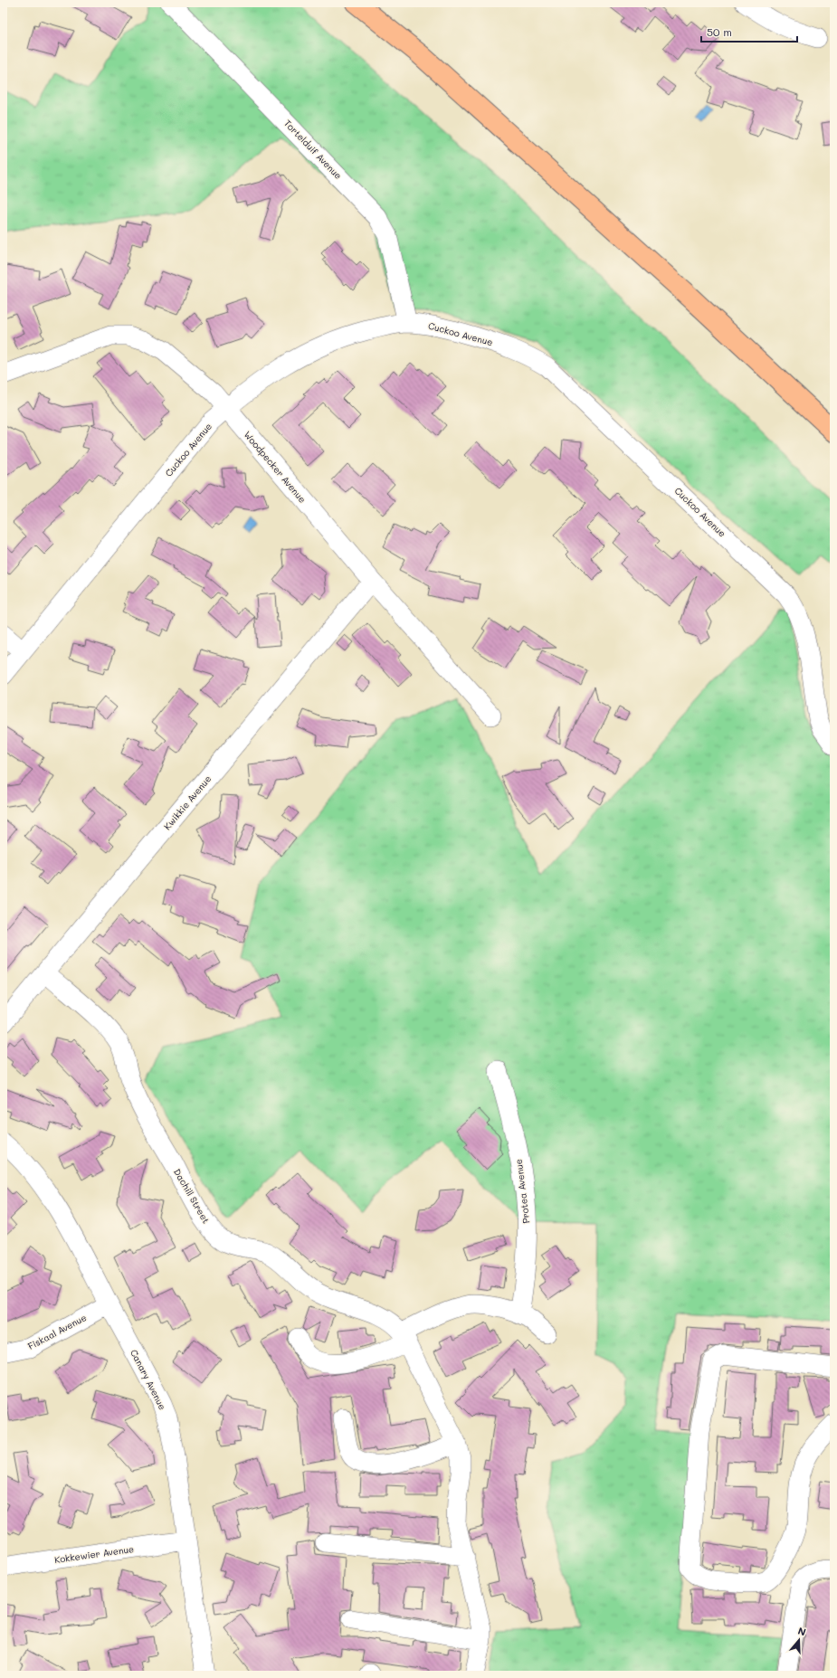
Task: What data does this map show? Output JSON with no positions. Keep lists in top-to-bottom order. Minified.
{"streets":{"street":["Tortelduif Avenue","Cuckoo Avenue","Woodpecker Avenue","Kwikkie Avenue","Protea Avenue","Dachill Street","Fiskaal Avenue","Canary Avenue","Kokkewier Avenue"]},"crossings":[["Tortelduif Avenue","Cuckoo Avenue"],["Cuckoo Avenue","Woodpecker Avenue"],["Woodpecker Avenue","Kwikkie Avenue"],["Kwikkie Avenue","Dachill Street"],["Fiskaal Avenue","Canary Avenue"],["Canary Avenue","Kokkewier Avenue"]],"scale_bar":"50 m","north":"top"}
